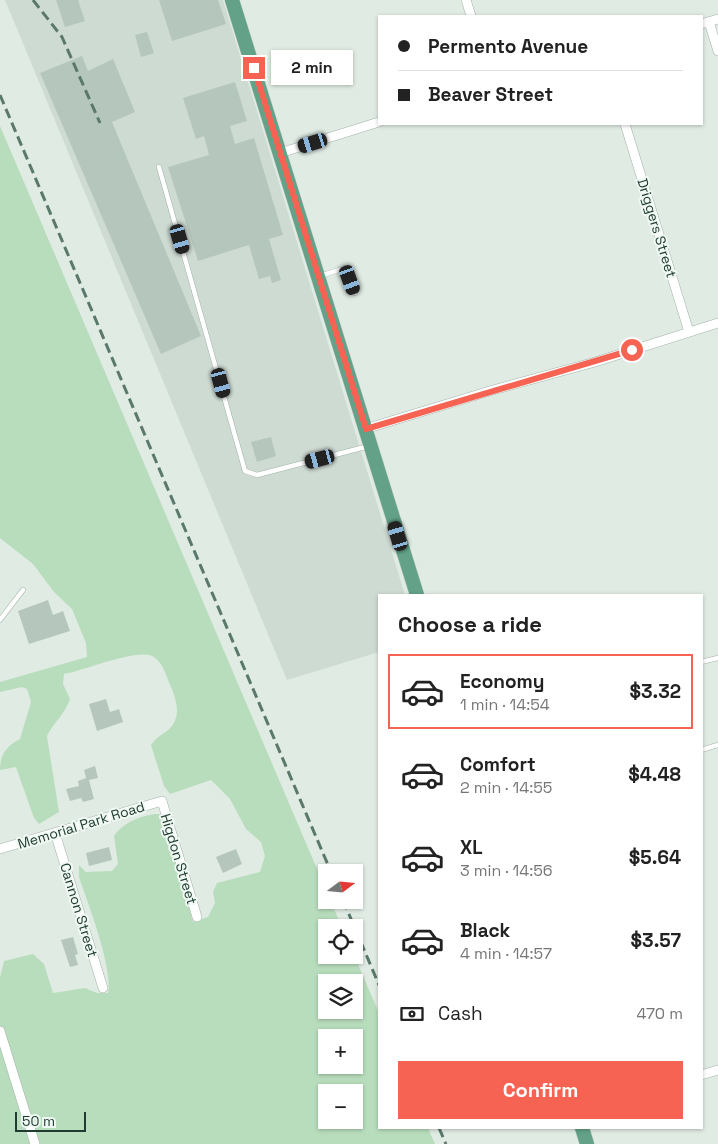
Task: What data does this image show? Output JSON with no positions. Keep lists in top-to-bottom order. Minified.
{"streets":{"street":["Driggers Street","Memorial Park Road","Higdon Street","Cannon Street"]},"crossings":[["Memorial Park Road","Higdon Street"],["Memorial Park Road","Cannon Street"]],"scale_bar":"50 m","north":"right","page":{"banner":["Permento Avenue","Beaver Street"],"bubble":"2 min","heading":"Choose a ride","list":[{"name":"Economy","note":"1 min · 14:54","value":"$3.32"},{"name":"Comfort","note":"2 min · 14:55","value":"$4.48"},{"name":"XL","note":"3 min · 14:56","value":"$5.64"},{"name":"Black","note":"4 min · 14:57","value":"$3.57"}],"map_buttons":["+","−"],"pay":["Cash","470 m"],"buttons":"Confirm","scale":"50 m"}}
